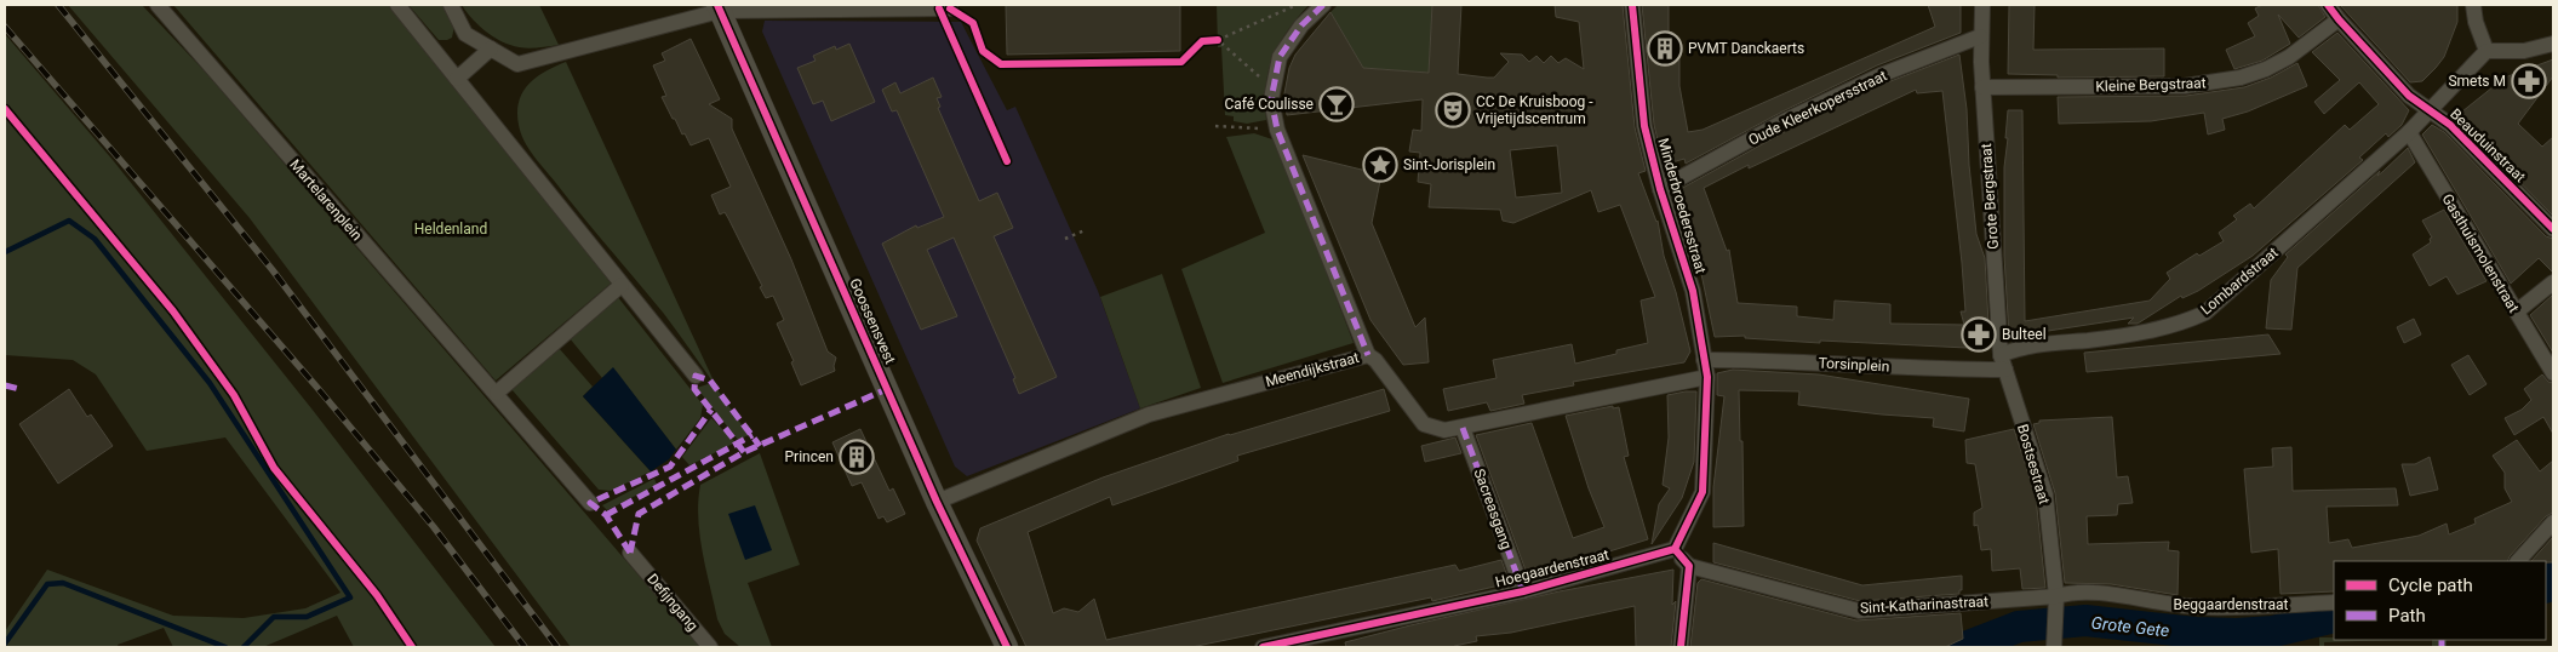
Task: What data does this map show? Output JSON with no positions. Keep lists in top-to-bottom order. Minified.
{"streets":{"street":["Kleine Bergstraat","Oude Kleerkopersstraat","Beauduinstraat","Grote Bergstraat","Martelarenplein","Minderbroedersstraat","Gasthuismolenstraat","Lombardstraat","Goossensvest","Torsinplein","Meendijkstraat","Bostsestraat","Sacreasgang","Hoegaardenstraat","Defijngang","Sint-Katharinastraat","Beggaardenstraat"]},"crossings":[["Kleine Bergstraat","Beauduinstraat"],["Kleine Bergstraat","Grote Bergstraat"],["Oude Kleerkopersstraat","Grote Bergstraat"],["Oude Kleerkopersstraat","Minderbroedersstraat"],["Beauduinstraat","Lombardstraat"],["Grote Bergstraat","Lombardstraat"],["Grote Bergstraat","Torsinplein"],["Grote Bergstraat","Bostsestraat"],["Minderbroedersstraat","Torsinplein"],["Minderbroedersstraat","Meendijkstraat"],["Gasthuismolenstraat","Lombardstraat"],["Lombardstraat","Torsinplein"],["Lombardstraat","Bostsestraat"],["Goossensvest","Meendijkstraat"],["Torsinplein","Bostsestraat"],["Meendijkstraat","Sacreasgang"],["Bostsestraat","Sint-Katharinastraat"],["Bostsestraat","Beggaardenstraat"],["Sacreasgang","Hoegaardenstraat"],["Sint-Katharinastraat","Beggaardenstraat"]],"water":["Grote Gete"],"parks":["Heldenland"],"places":{"building":["PVMT Danckaerts","Princen"],"pharmacy":["Smets M","Bulteel"],"bar":["Café Coulisse"],"theatre":["CC De Kruisboog - Vrijetijdscentrum"],"place":["Sint-Jorisplein"]},"legend":["Cycle path","Path"]}
